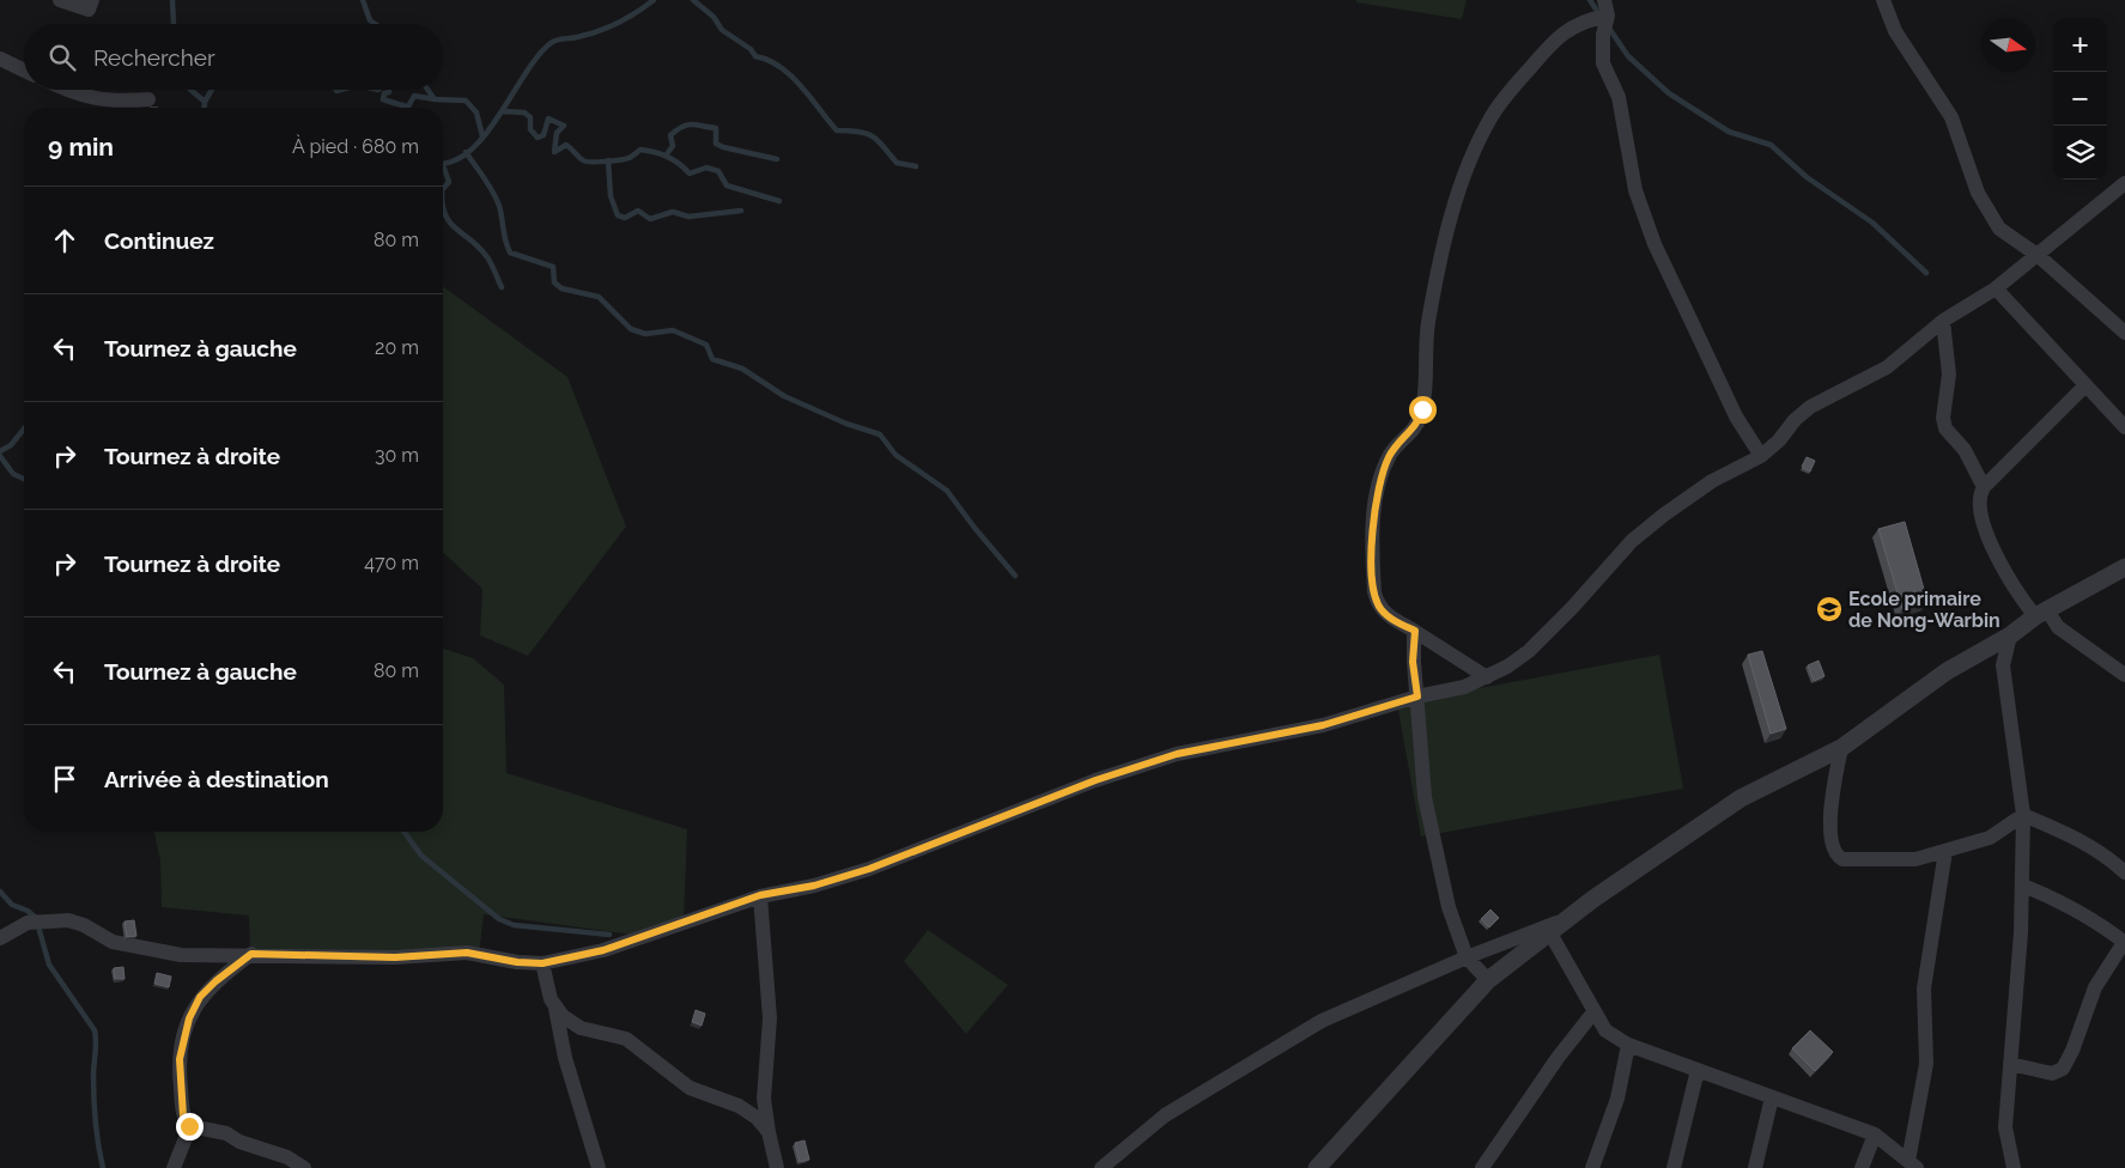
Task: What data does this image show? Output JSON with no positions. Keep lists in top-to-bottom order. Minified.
{"places":{"school or university":["Ecole primaire de Nong-Warbin"]},"north":"right","page":{"map_buttons":["+","−"],"search":"Rechercher","heading":["9 min","À pied · 680 m"],"list":[["Continuez","80 m"],["Tournez à gauche","20 m"],["Tournez à droite","30 m"],["Tournez à droite","470 m"],["Tournez à gauche","80 m"],"Arrivée à destination"]}}
